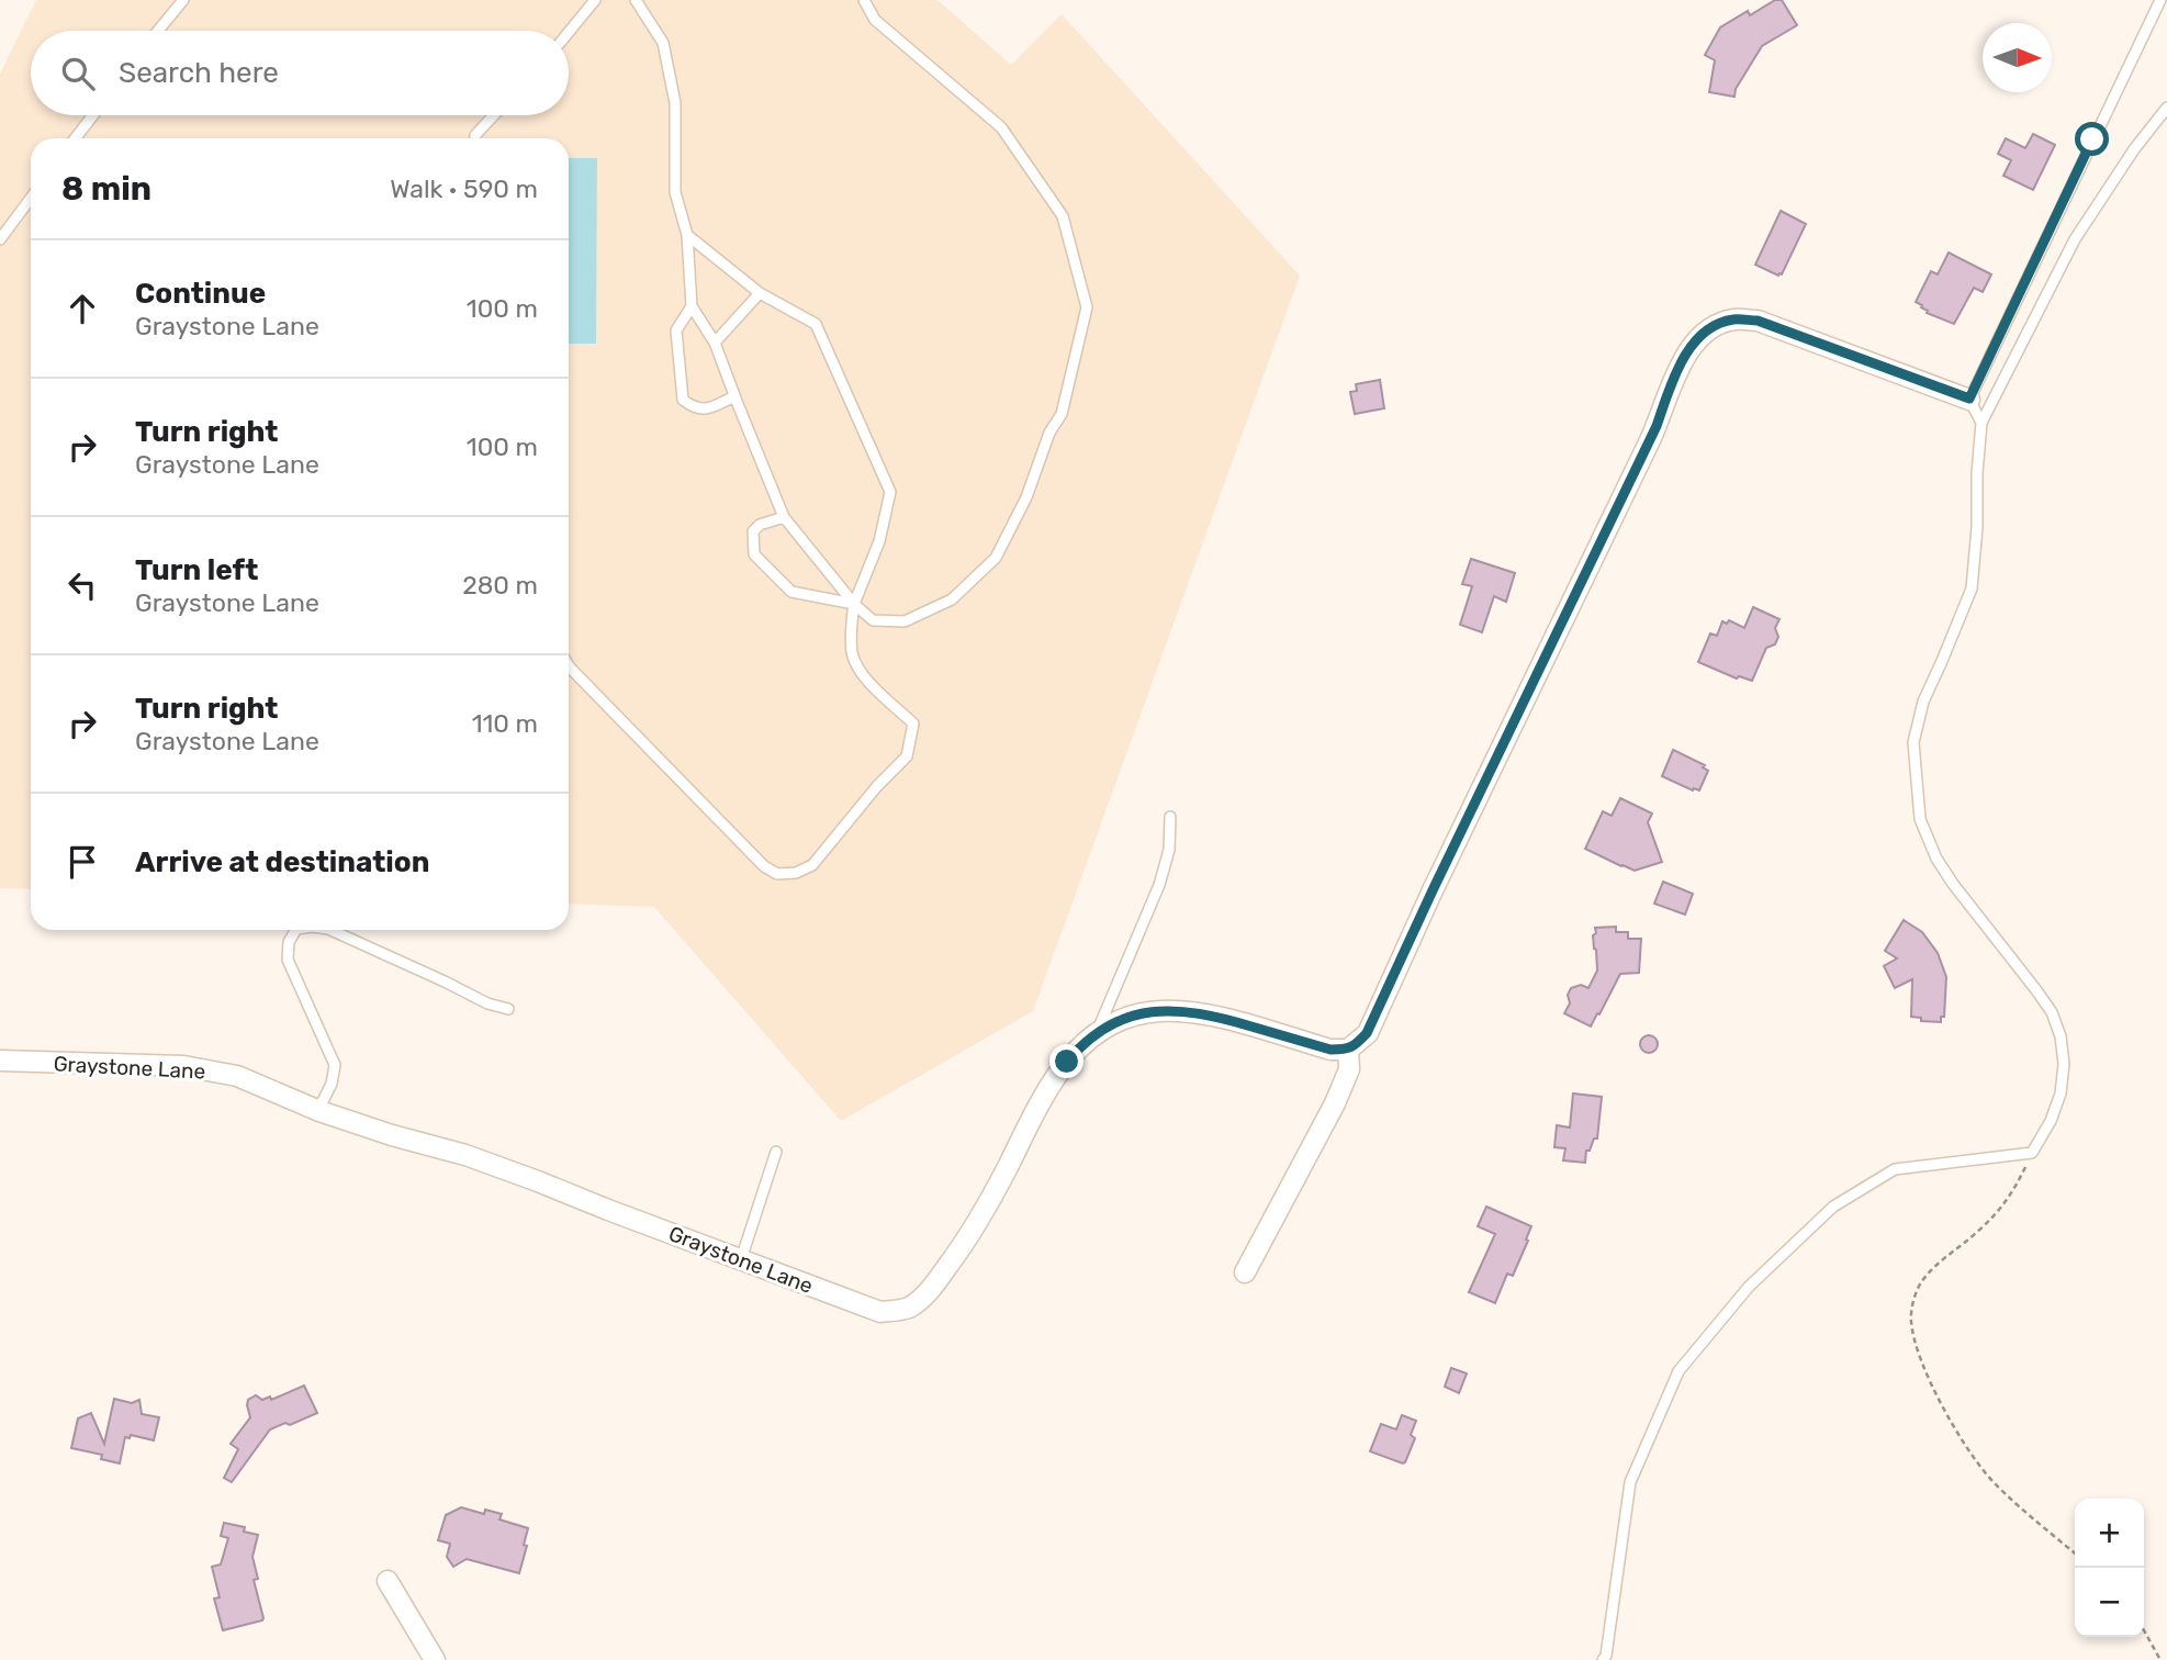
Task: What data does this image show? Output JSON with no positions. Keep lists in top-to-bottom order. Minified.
{"streets":{"street":["Graystone Lane"]},"north":"right","page":{"search":"Search here","heading":["8 min","Walk · 590 m"],"list":[["Continue","Graystone Lane","100 m"],["Turn right","Graystone Lane","100 m"],["Turn left","Graystone Lane","280 m"],["Turn right","Graystone Lane","110 m"],"Arrive at destination"],"map_buttons":["+","−"]}}
